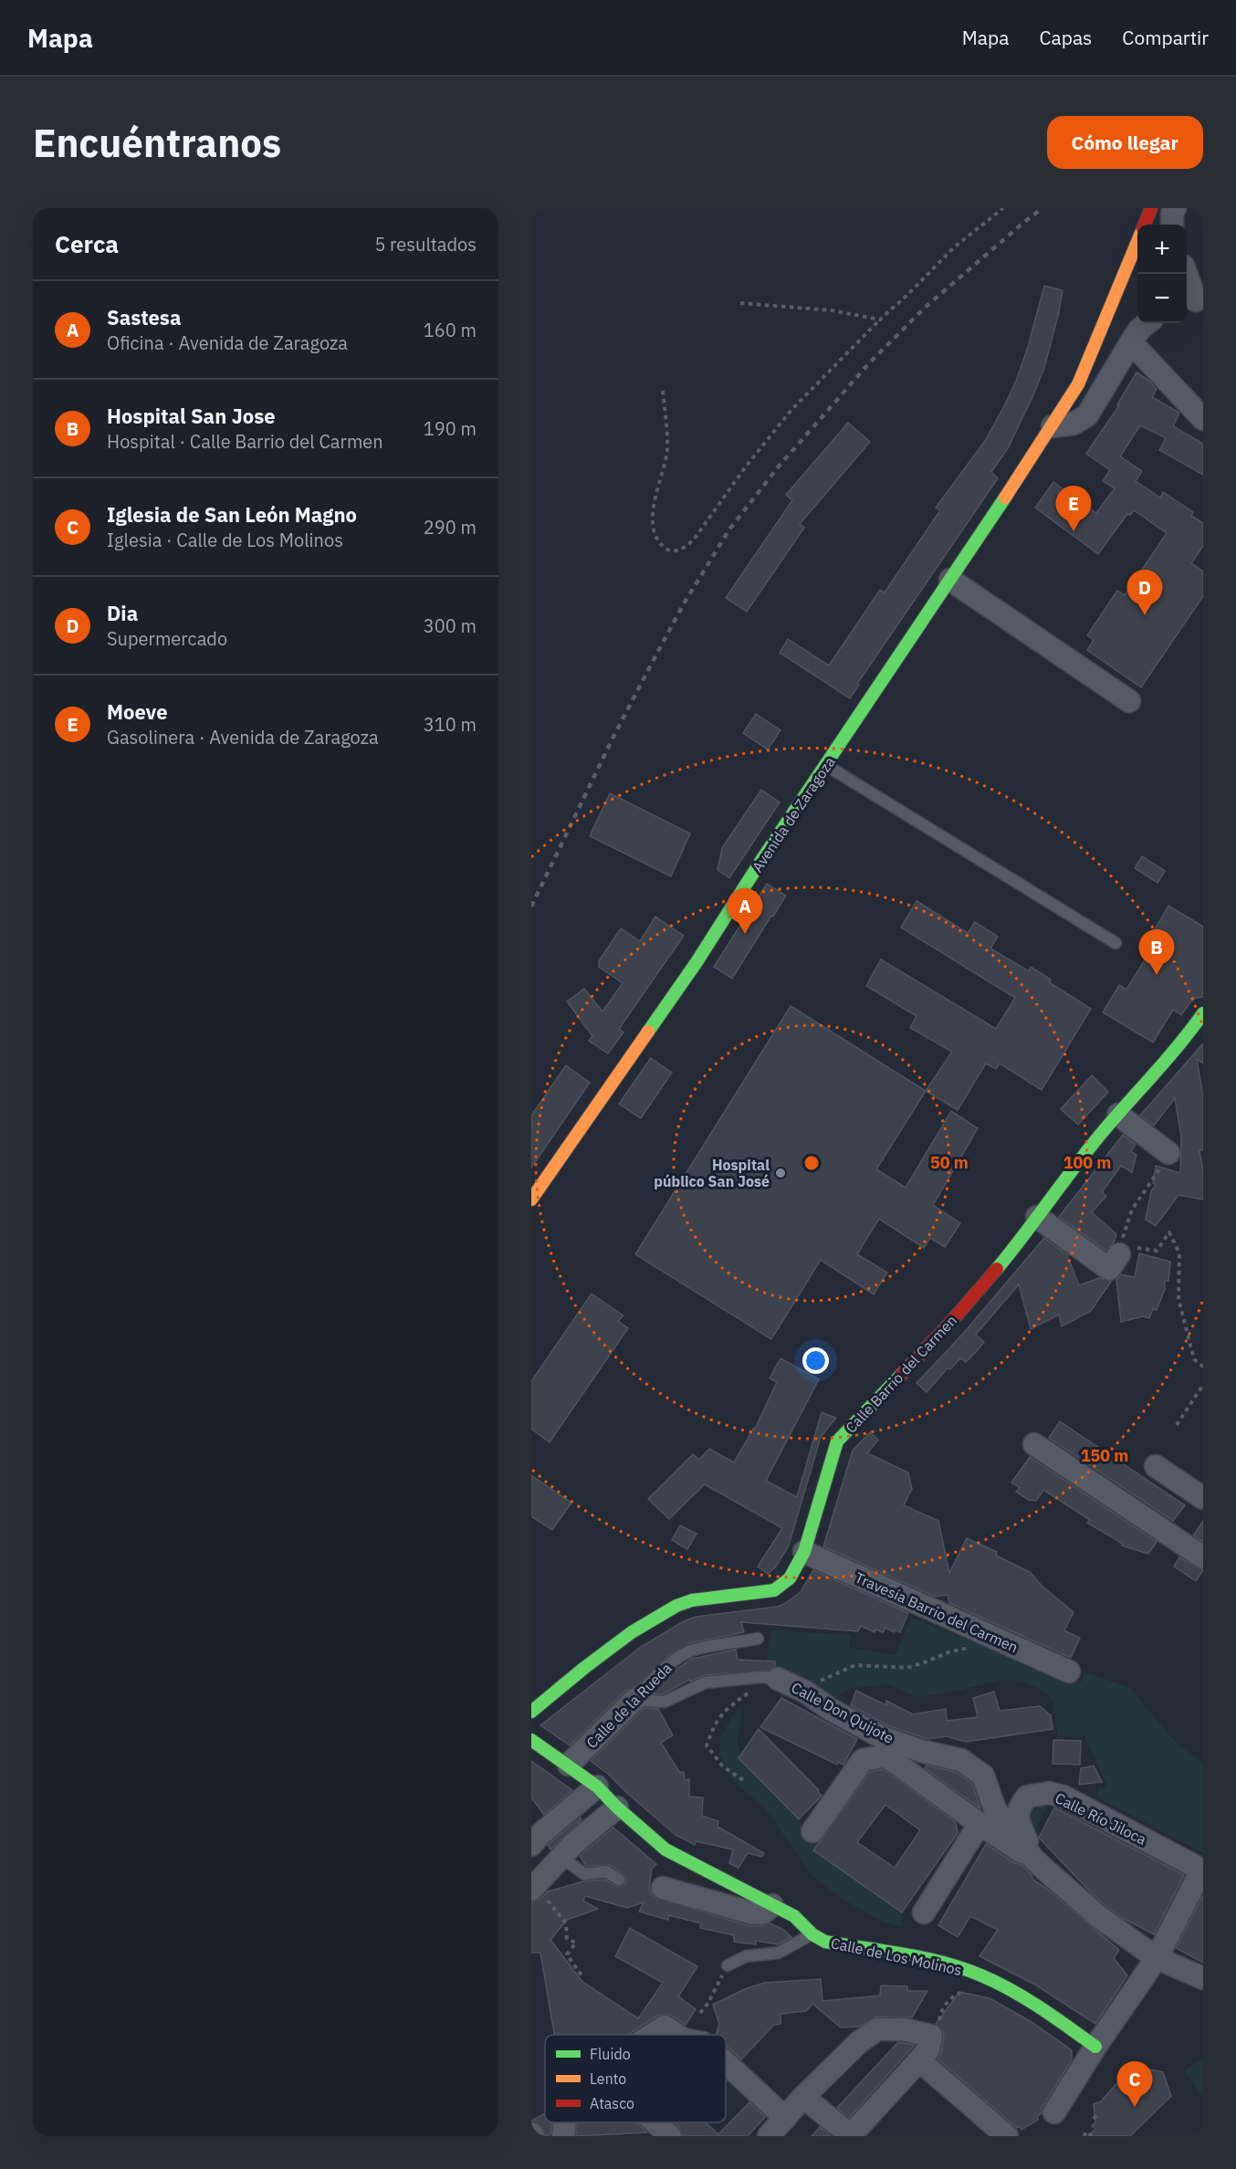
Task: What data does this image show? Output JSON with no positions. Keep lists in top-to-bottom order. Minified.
{"streets":{"street":["Avenida de Zaragoza","Calle Barrio del Carmen","Travesía Barrio del Carmen","Calle de la Rueda","Calle Don Quijote","Calle Río Jiloca","Calle de Los Molinos"]},"crossings":[["Calle Barrio del Carmen","Travesía Barrio del Carmen"],["Calle de la Rueda","Calle Don Quijote"],["Calle de la Rueda","Calle de Los Molinos"],["Calle Don Quijote","Calle Río Jiloca"]],"places":["Hospital público San José"],"legend":["Fluido","Lento","Atasco"],"page":{"header":"Mapa","nav":["Mapa","Capas","Compartir"],"buttons":"Cómo llegar","title":"Encuéntranos","heading":["Cerca","5 resultados"],"map_buttons":["+","−"],"list":[{"mark":"A","name":"Sastesa","note":"Oficina · Avenida de Zaragoza","value":"160 m"},{"mark":"B","name":"Hospital San Jose","note":"Hospital · Calle Barrio del Carmen","value":"190 m"},{"mark":"C","name":"Iglesia de San León Magno","note":"Iglesia · Calle de Los Molinos","value":"290 m"},{"mark":"D","name":"Dia","note":"Supermercado","value":"300 m"},{"mark":"E","name":"Moeve","note":"Gasolinera · Avenida de Zaragoza","value":"310 m"}],"pins":["E","D","A","B","C"]},"rings":["50 m","100 m","150 m"]}
